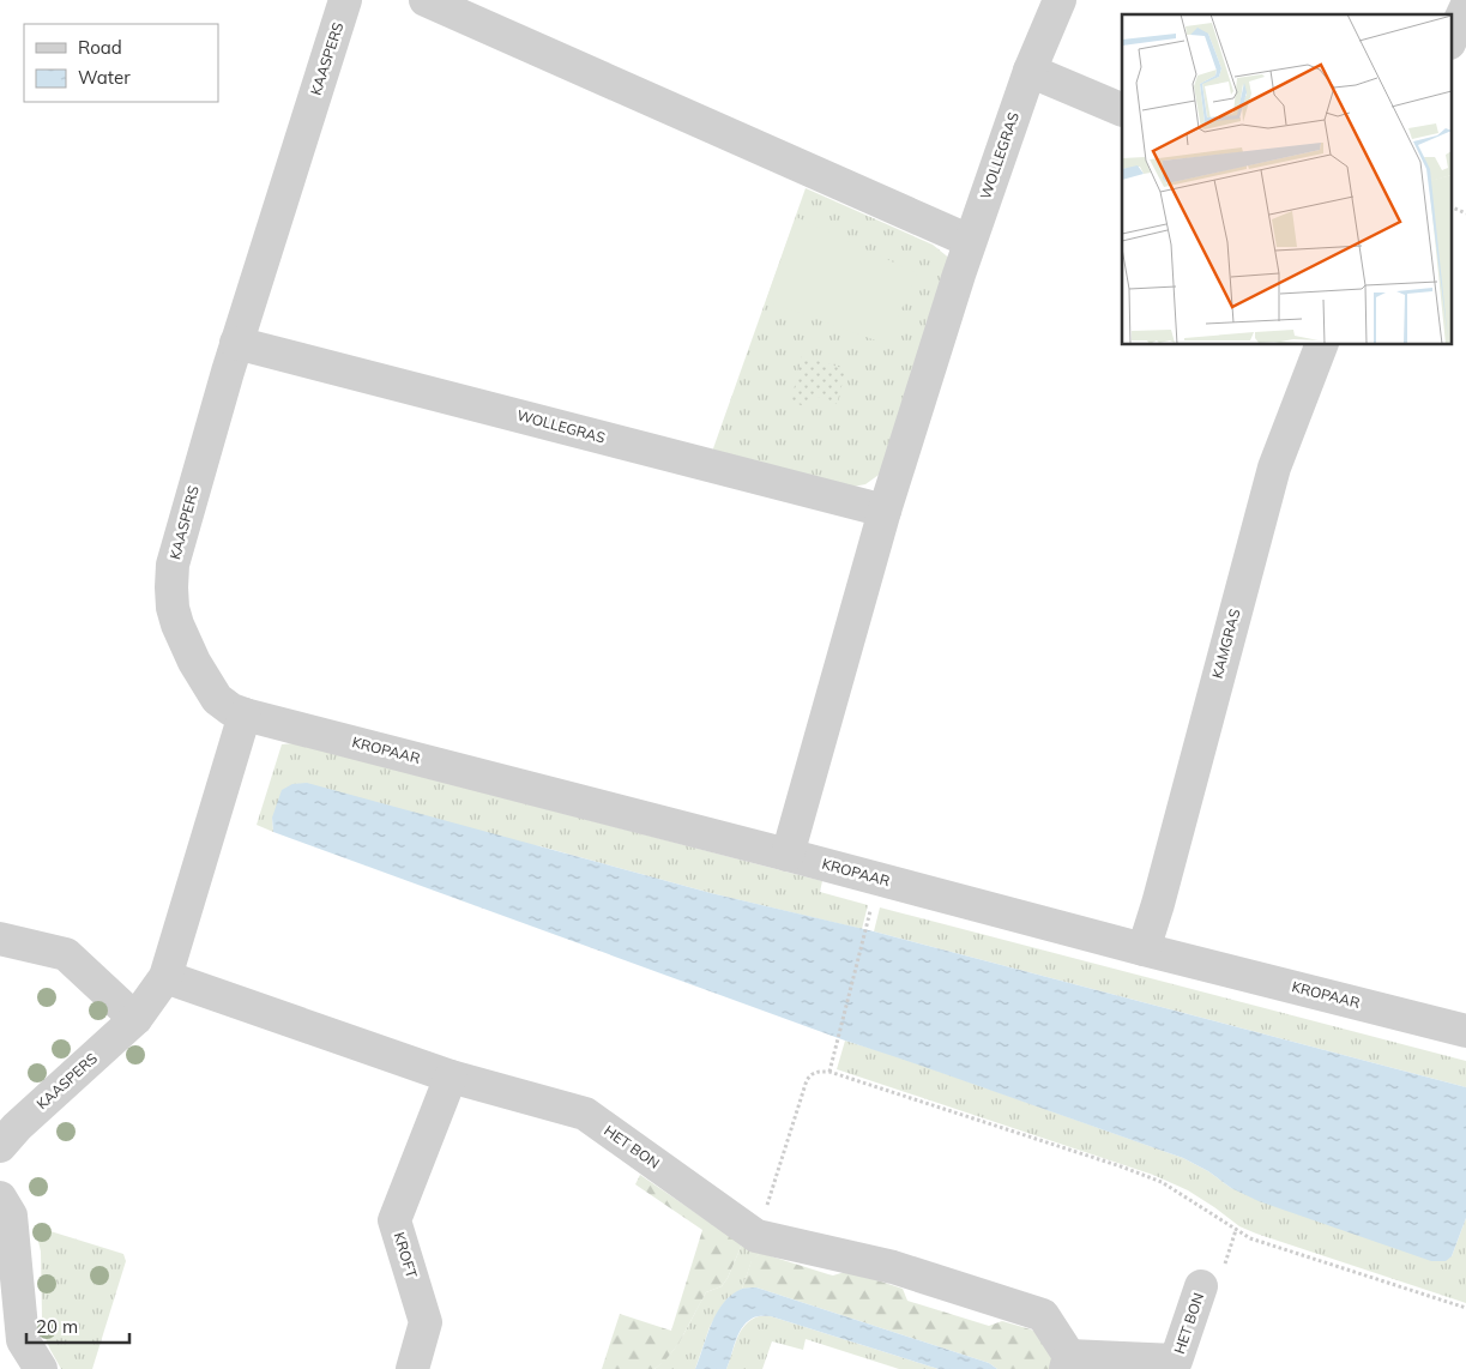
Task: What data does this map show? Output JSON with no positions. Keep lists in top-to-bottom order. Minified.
{"streets":{"street":["KAASPERS","WOLLEGRAS","KAMGRAS","KROPAAR","HET BON","KROFT"]},"crossings":[["KAASPERS","WOLLEGRAS"],["KAASPERS","KROPAAR"],["KAASPERS","HET BON"],["WOLLEGRAS","KROPAAR"],["KAMGRAS","KROPAAR"],["HET BON","KROFT"]],"legend":["Road","Water"],"scale_bar":"20 m"}
